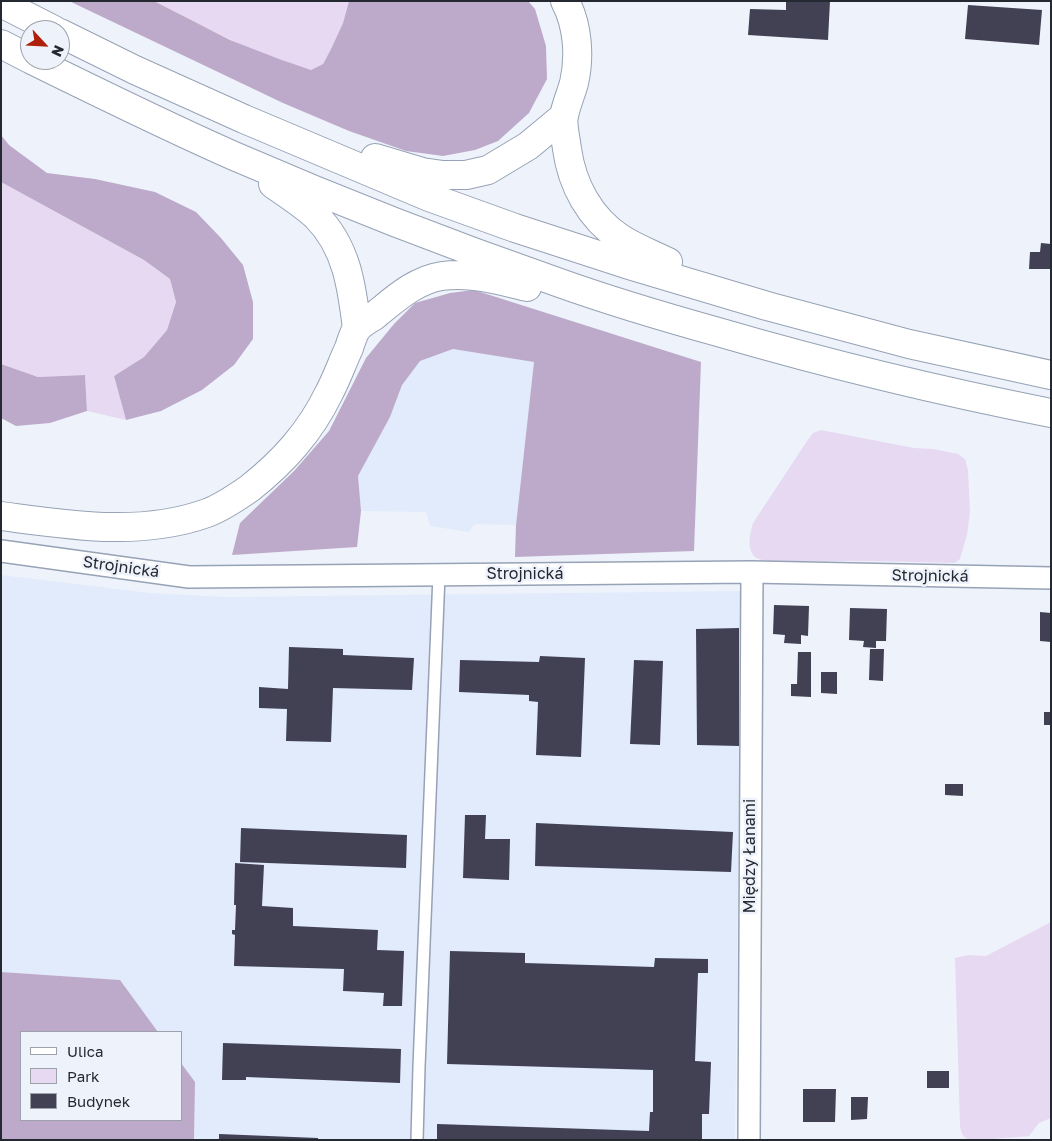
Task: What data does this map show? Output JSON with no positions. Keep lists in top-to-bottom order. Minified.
{"streets":{"street":["Strojnická","Między Łanami"]},"crossings":[["Strojnická","Między Łanami"]],"legend":["Ulica","Park","Budynek"],"north":"bottom right"}
